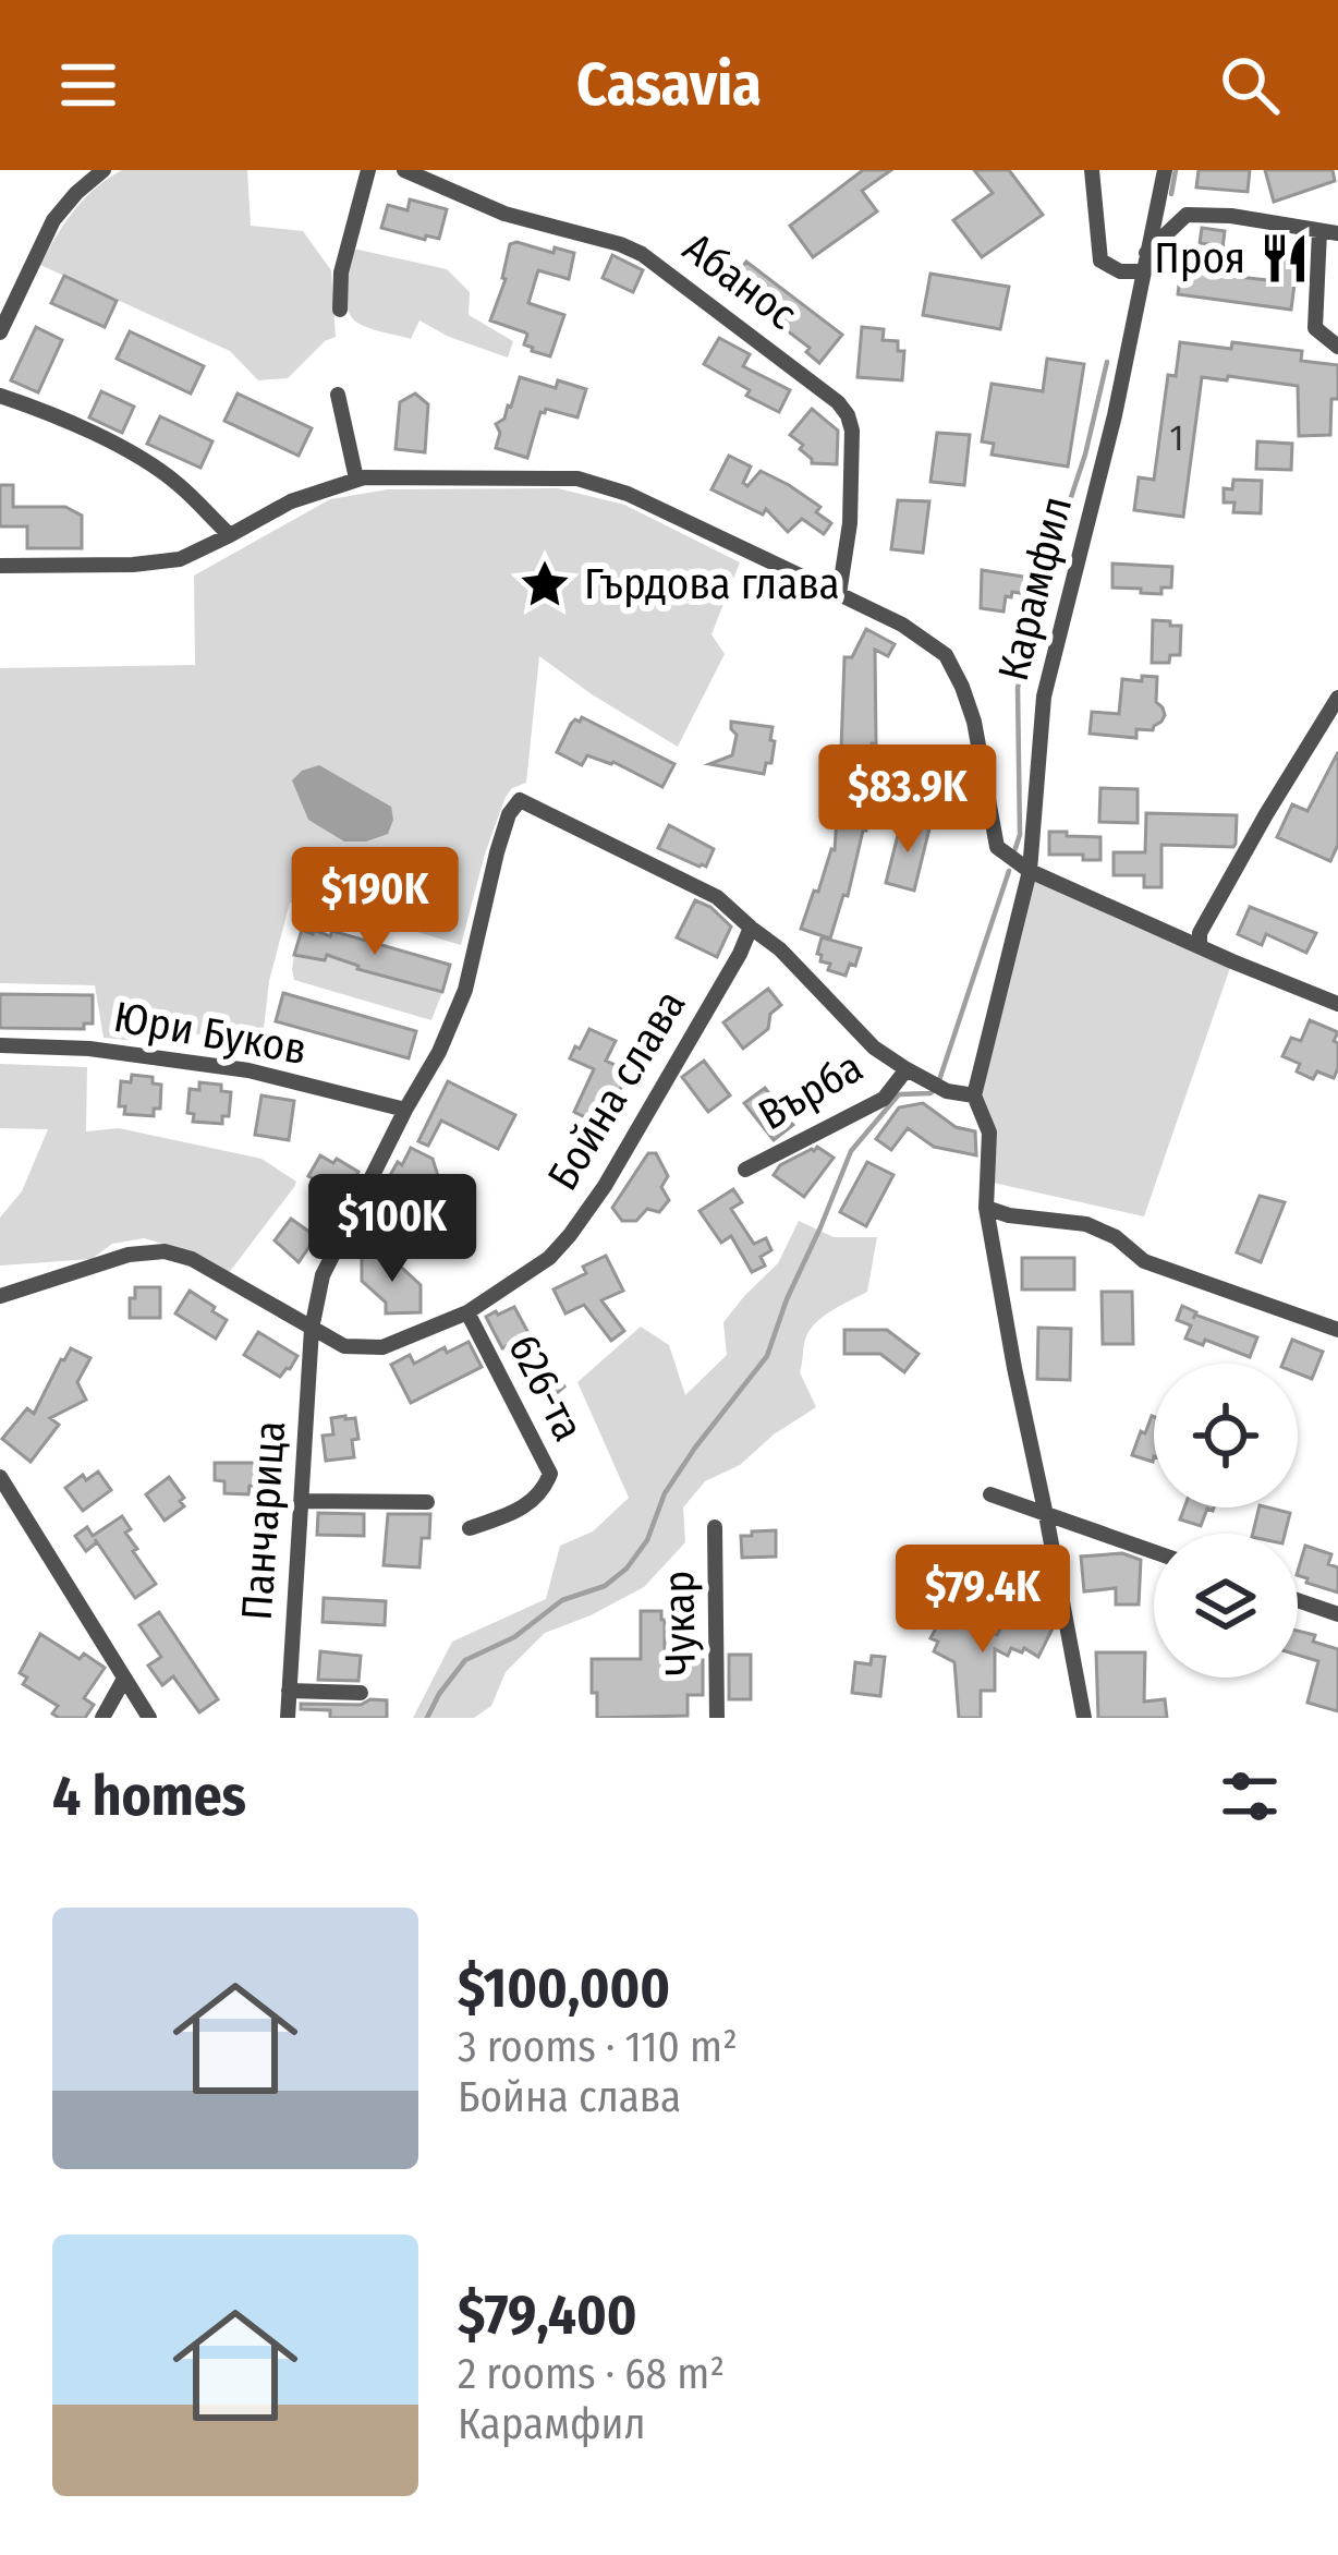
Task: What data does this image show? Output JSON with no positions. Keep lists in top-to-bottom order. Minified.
{"streets":{"street":["Абанос","Карамфил","Юри Буков","Бойна слава","Върба","626-та","Панчарица","Чукар"]},"crossings":[["Юри Буков","Панчарица"],["Бойна слава","626-та"],["Бойна слава","Панчарица"]],"places":{"restaurant":["Проя"],"place":["Гърдова глава"]},"house_numbers":["1"],"page":{"header":"Casavia","price":["$83.9K","$190K","$100K","$79.4K"],"heading":"4 homes","list":[{"name":"$100,000","note":"3 rooms · 110 m² · Бойна слава"},{"name":"$79,400","note":"2 rooms · 68 m² · Карамфил"}]}}
